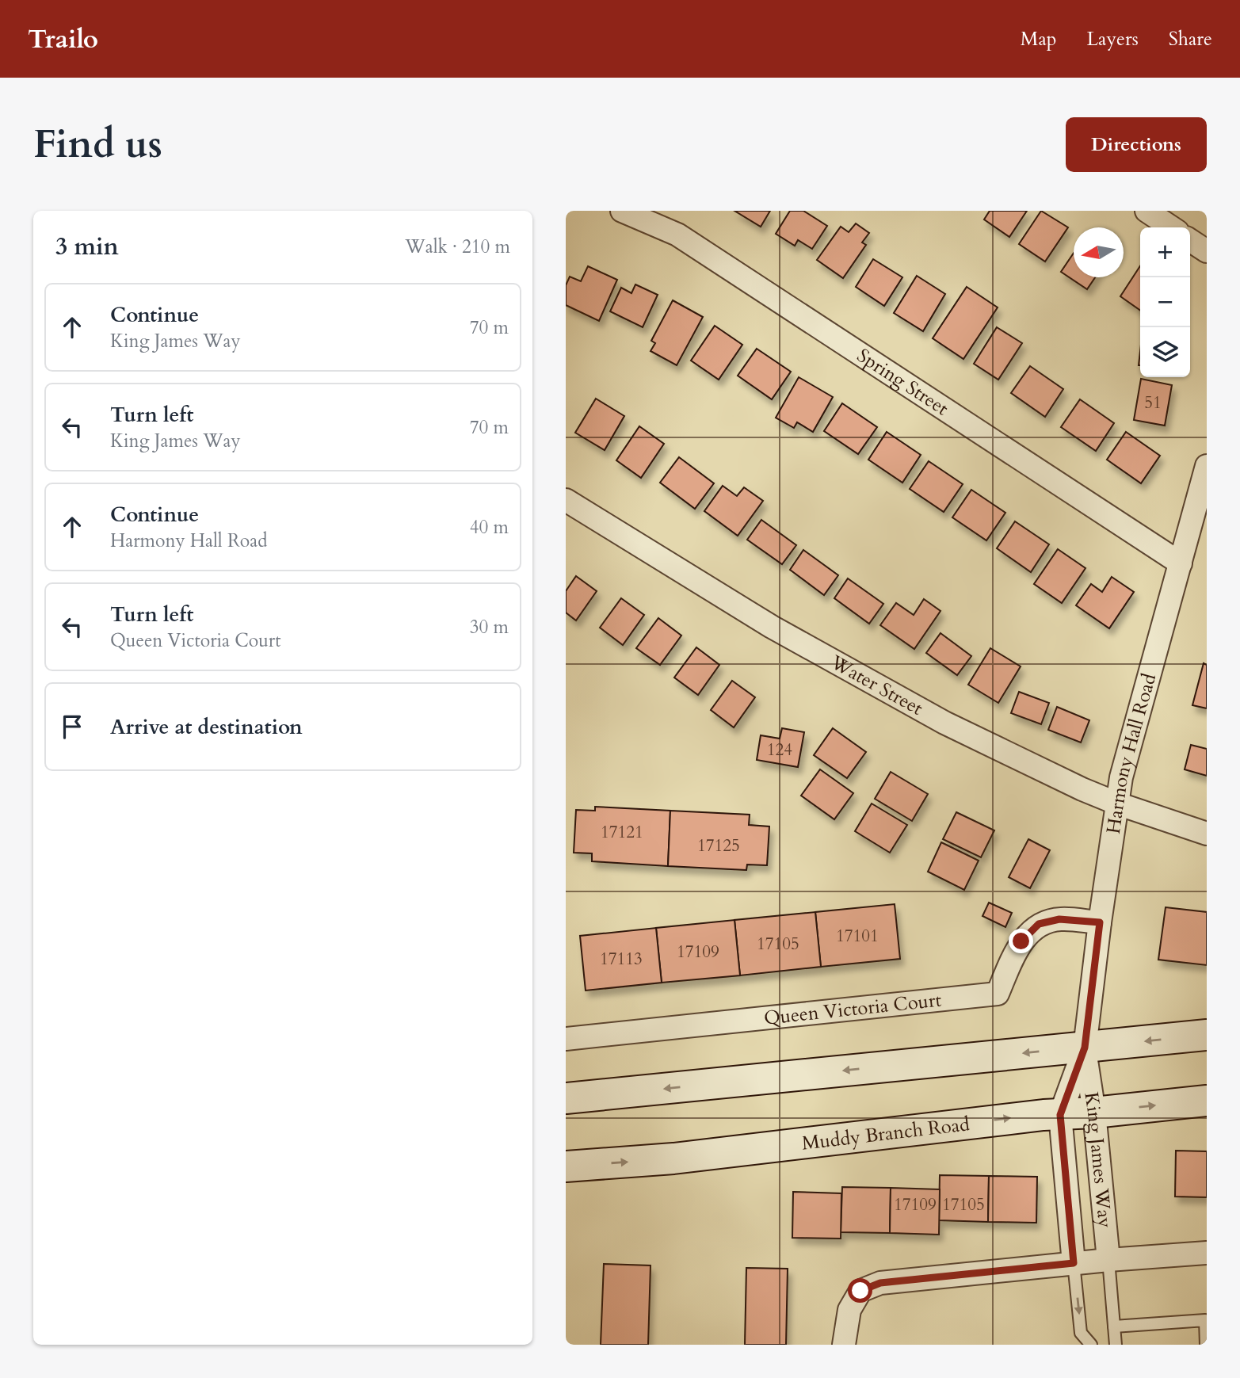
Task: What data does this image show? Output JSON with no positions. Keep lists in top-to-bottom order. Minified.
{"streets":{"main road":["Muddy Branch Road"],"street":["Spring Street","Water Street","Harmony Hall Road","Queen Victoria Court","King James Way"]},"crossings":[["Spring Street","Harmony Hall Road"],["Water Street","Harmony Hall Road"],["Harmony Hall Road","Queen Victoria Court"],["Harmony Hall Road","King James Way"],["Muddy Branch Road","King James Way"]],"house_numbers":["51","124","17121","17125","17101","17105","17109","17113","17109","17105"],"north":"left","page":{"header":"Trailo","nav":["Map","Layers","Share"],"buttons":"Directions","title":"Find us","heading":["3 min","Walk · 210 m"],"map_buttons":["+","−"],"list":[["Continue","King James Way","70 m"],["Turn left","King James Way","70 m"],["Continue","Harmony Hall Road","40 m"],["Turn left","Queen Victoria Court","30 m"],"Arrive at destination"]}}
